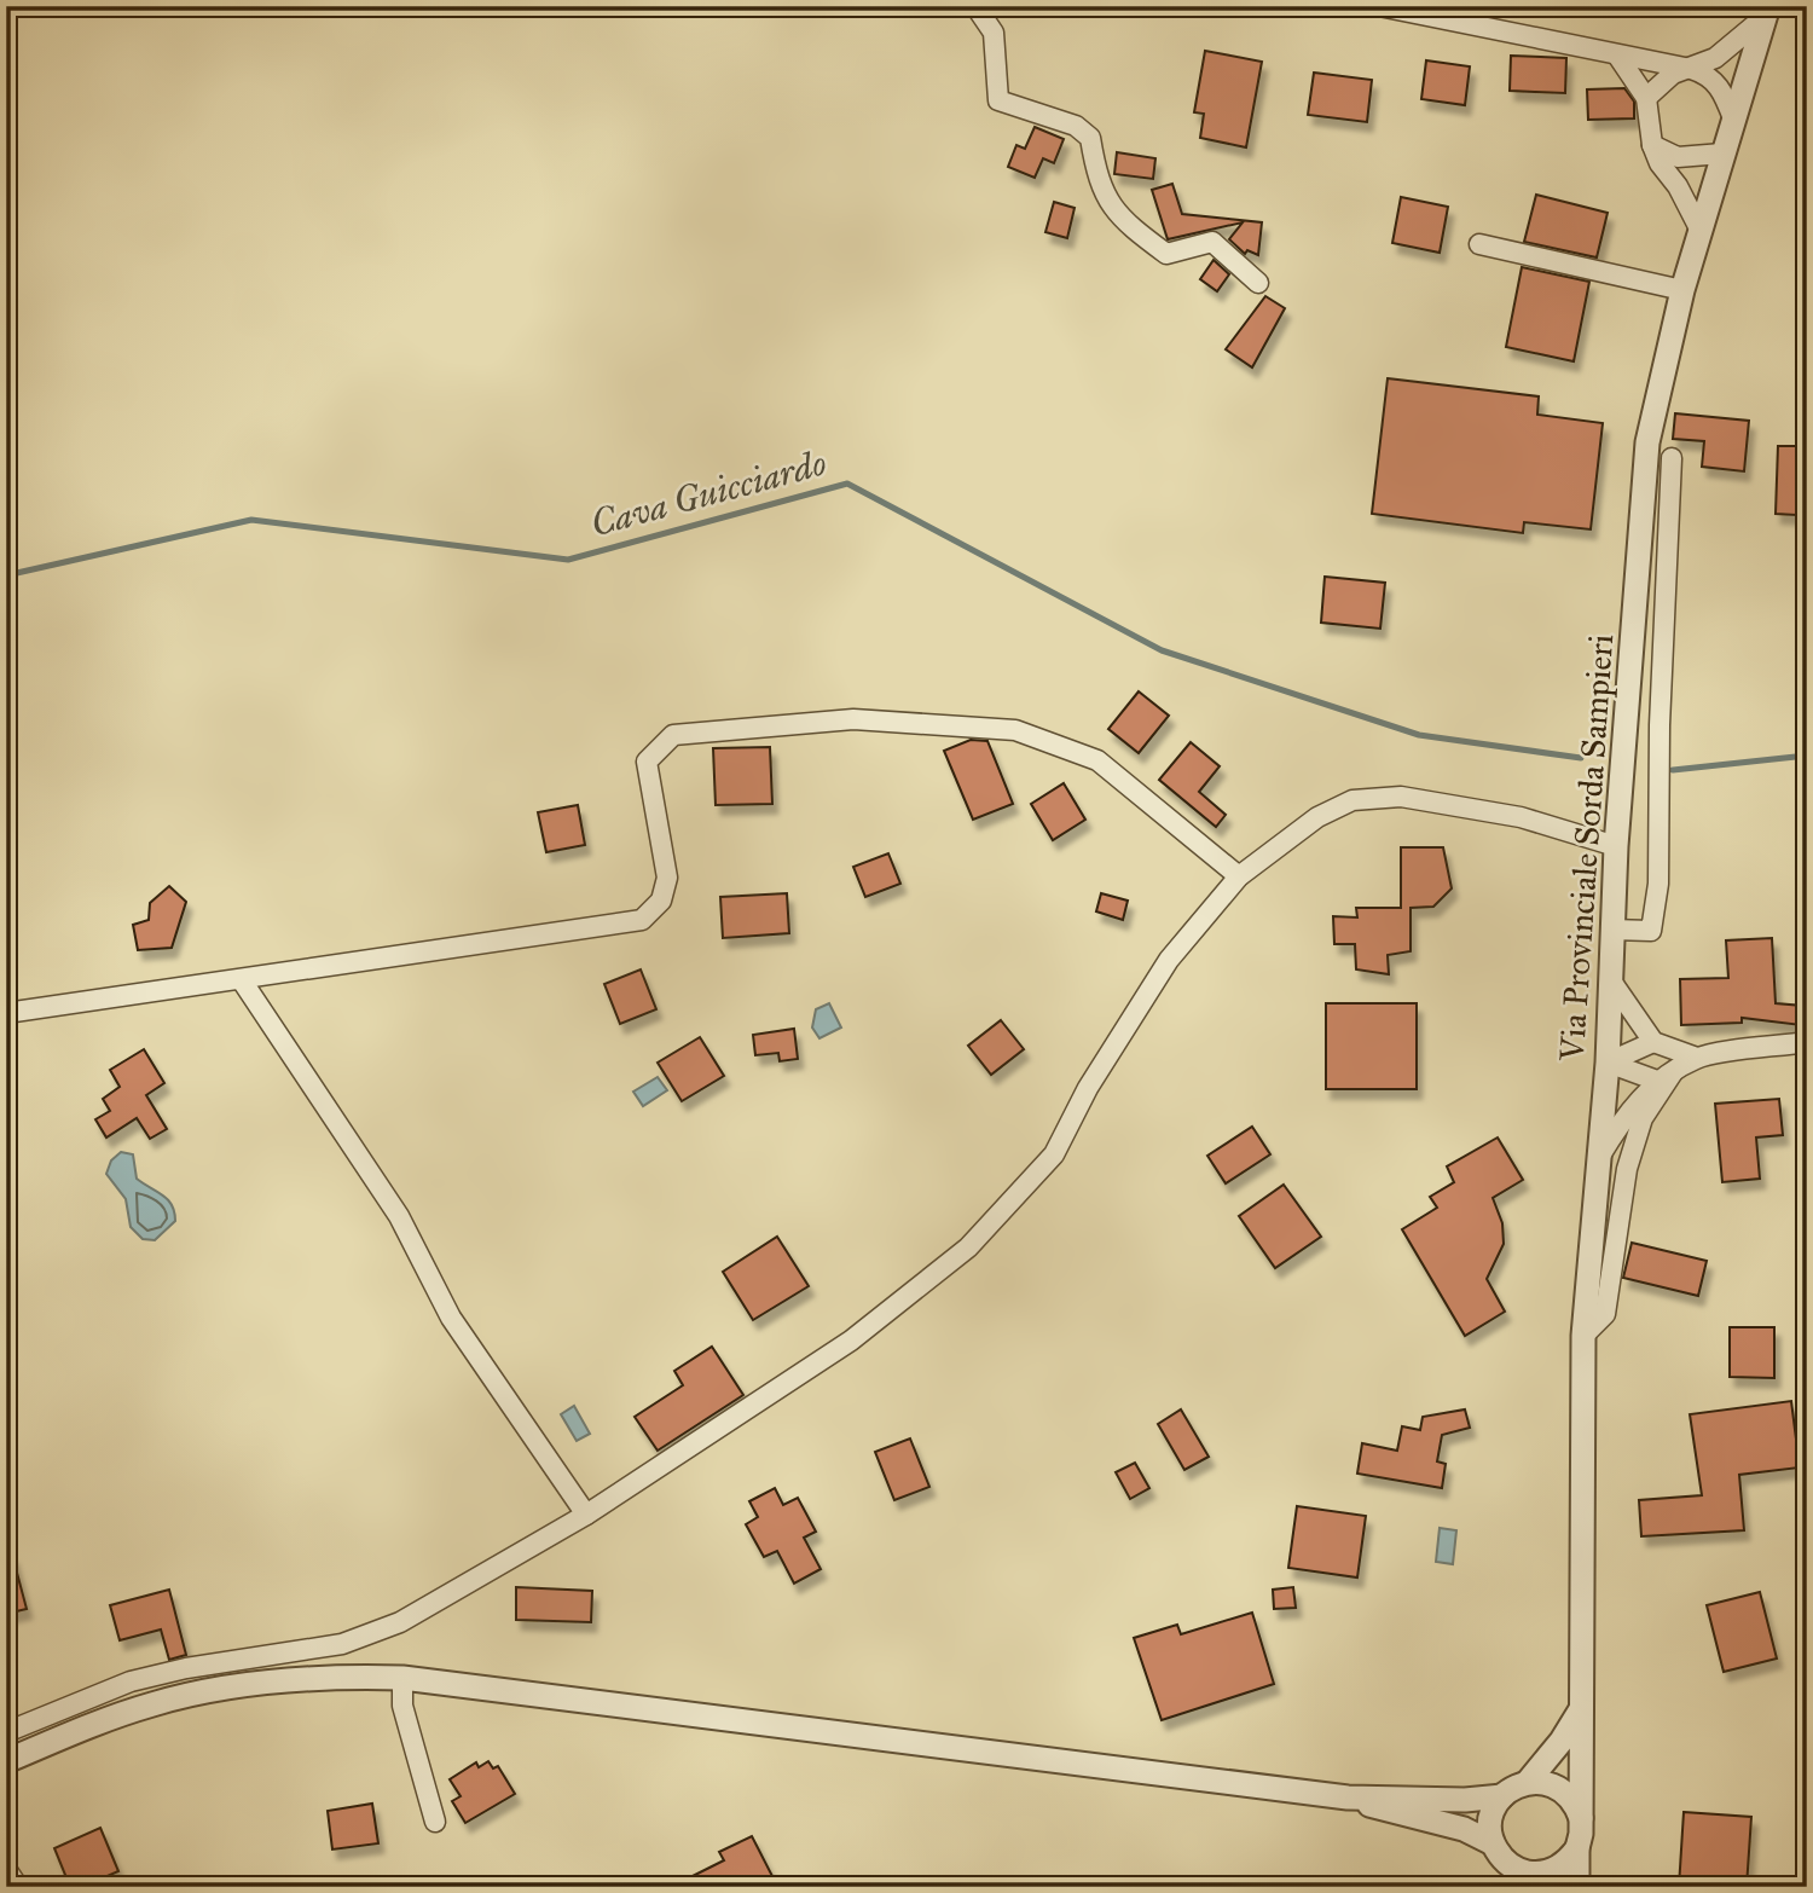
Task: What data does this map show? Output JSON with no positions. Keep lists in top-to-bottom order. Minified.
{"streets":{"street":["Via Provinciale Sorda Sampieri"]},"water":["Cava Guicciardo"]}
